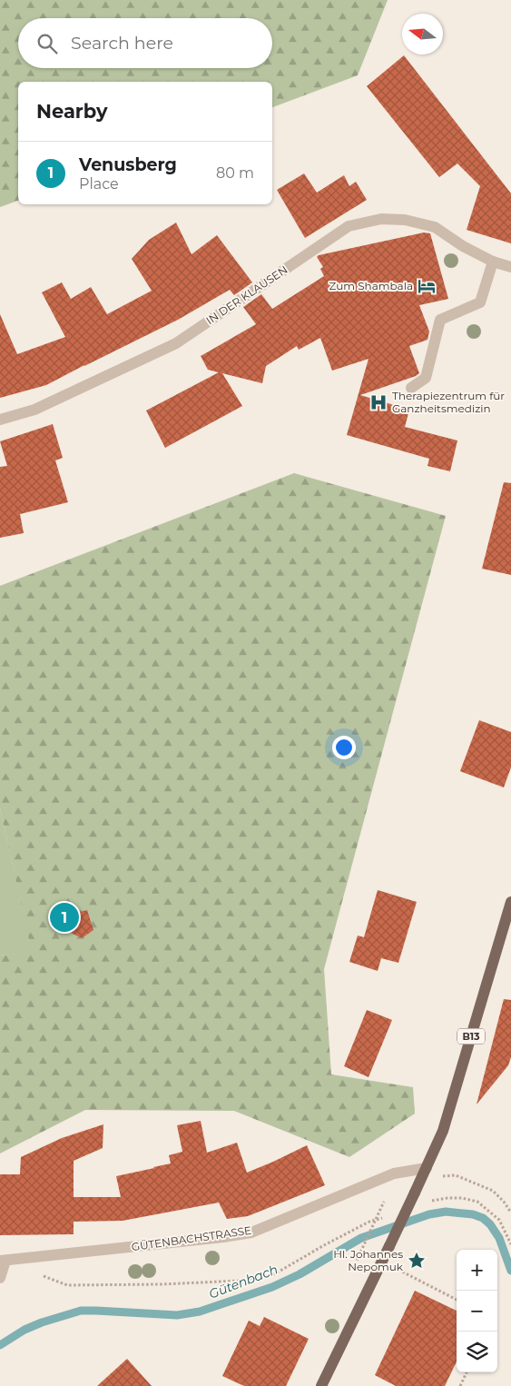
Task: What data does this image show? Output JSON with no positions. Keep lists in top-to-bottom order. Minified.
{"streets":{"main road":["B13"],"street":["IN DER KLAUSEN","GÜTENBACHSTRASSE"]},"crossings":[["B13","GÜTENBACHSTRASSE"]],"water":["Gütenbach"],"places":{"hotel":["Zum Shambala"],"hospital":["Therapiezentrum für Ganzheitsmedizin"],"place":["Hl. Johannes Nepomuk"]},"north":"left","page":{"search":"Search here","heading":"Nearby","list":[{"mark":"1","name":"Venusberg","note":"Place","value":"80 m"}],"pins":"1","map_buttons":["+","−"]}}
